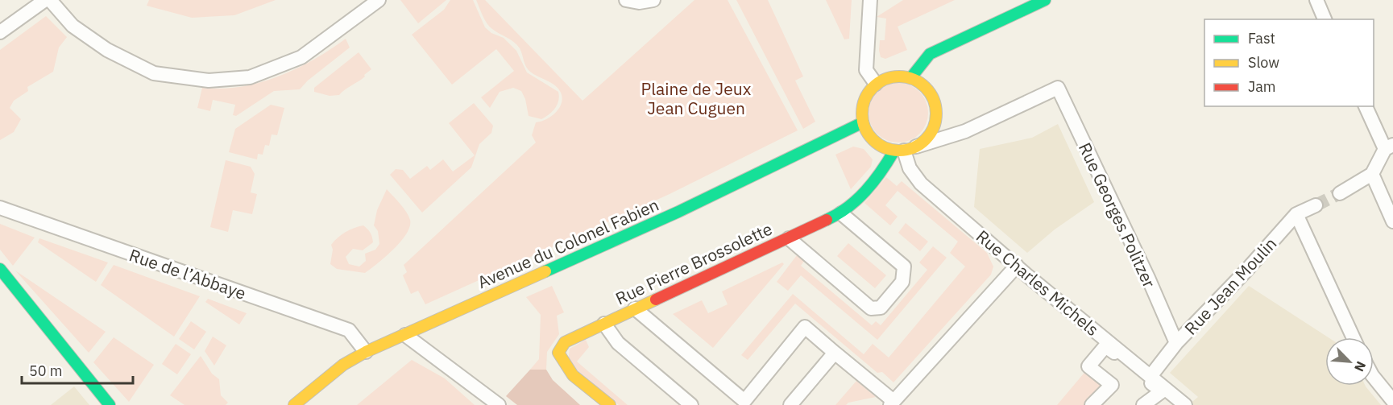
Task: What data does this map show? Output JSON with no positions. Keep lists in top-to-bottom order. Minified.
{"streets":{"street":["Rue Georges Politzer","Avenue du Colonel Fabien","Rue Pierre Brossolette","Rue de l’Abbaye","Rue Charles Michels","Rue Jean Moulin"]},"crossings":[["Rue Georges Politzer","Avenue du Colonel Fabien"],["Rue Georges Politzer","Rue Pierre Brossolette"],["Rue Georges Politzer","Rue Charles Michels"],["Rue Georges Politzer","Rue Jean Moulin"],["Avenue du Colonel Fabien","Rue Pierre Brossolette"],["Avenue du Colonel Fabien","Rue de l’Abbaye"],["Avenue du Colonel Fabien","Rue Charles Michels"],["Rue Pierre Brossolette","Rue Charles Michels"],["Rue Charles Michels","Rue Jean Moulin"]],"parks":["Plaine de Jeux Jean Cuguen"],"legend":["Fast","Slow","Jam"],"scale_bar":"50 m","north":"bottom right"}
